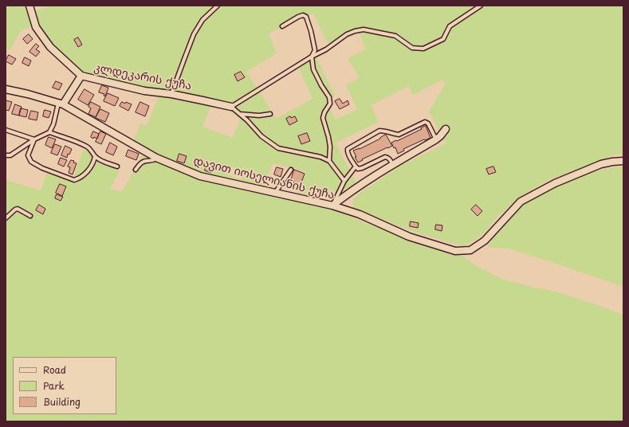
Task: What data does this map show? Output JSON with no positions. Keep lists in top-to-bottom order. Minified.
{"streets":{"street":["კლდეკარის ქუჩა","დავით იოსელიანის ქუჩა"]},"legend":["Road","Park","Building"]}
